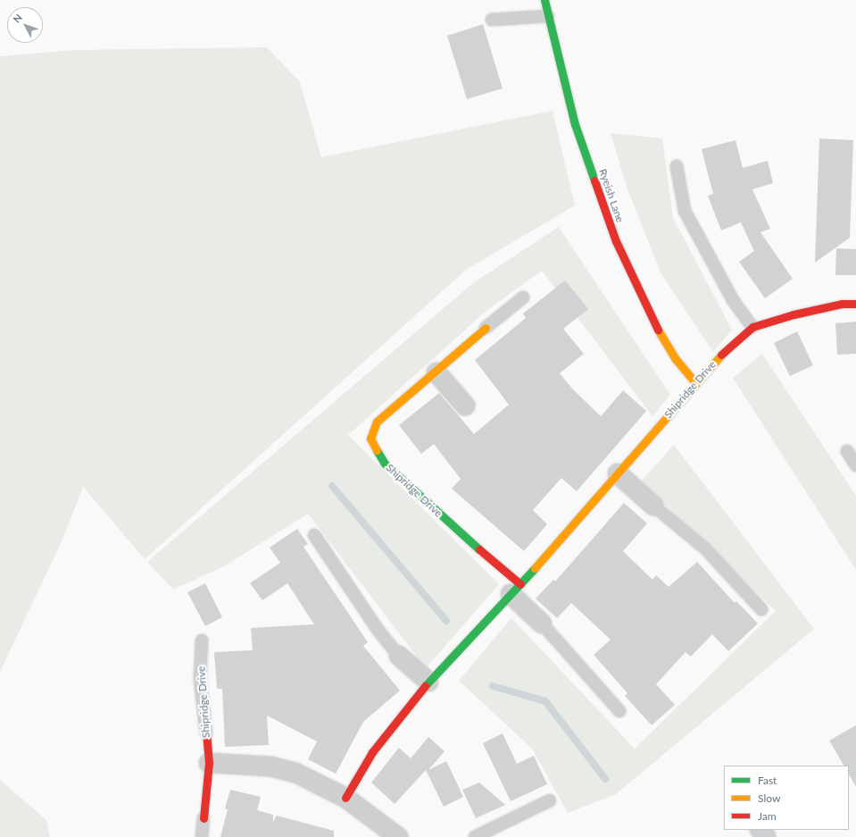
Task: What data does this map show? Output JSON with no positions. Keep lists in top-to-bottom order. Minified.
{"streets":{"street":["Ryeish Lane","Shipridge Drive"]},"crossings":[["Ryeish Lane","Shipridge Drive"]],"legend":["Fast","Slow","Jam"],"north":"top left"}
